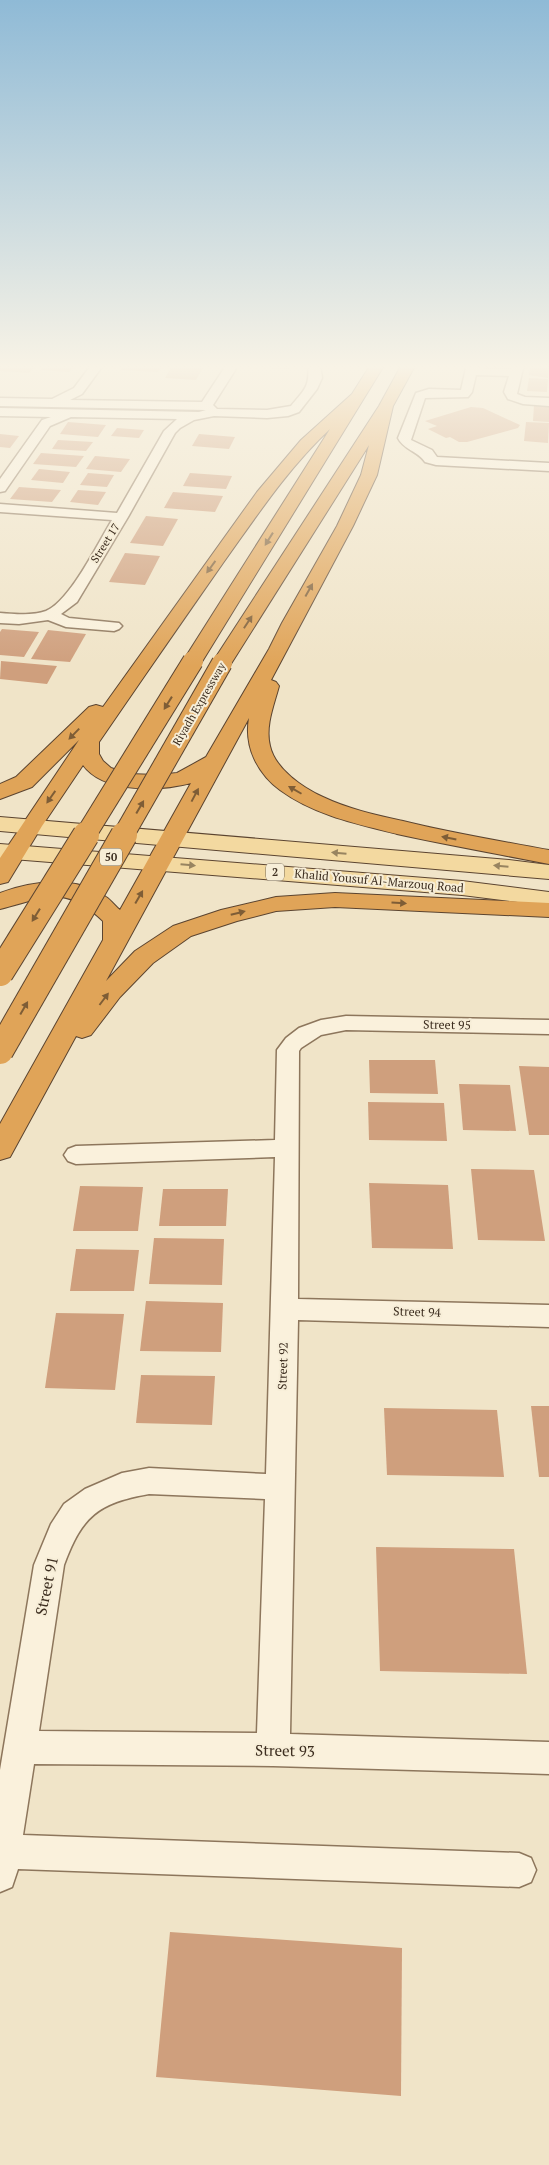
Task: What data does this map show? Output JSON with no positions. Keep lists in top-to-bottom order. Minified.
{"streets":{"highway":["Riyadh Expressway","50"],"main road":["2","Khalid Yousuf Al-Marzouq Road"],"street":["Street 17","Street 95","Street 94","Street 92","Street 91","Street 93"]},"crossings":[["Street 95","Street 92"],["Street 94","Street 92"],["Street 92","Street 91"],["Street 92","Street 93"],["Street 91","Street 93"]]}
